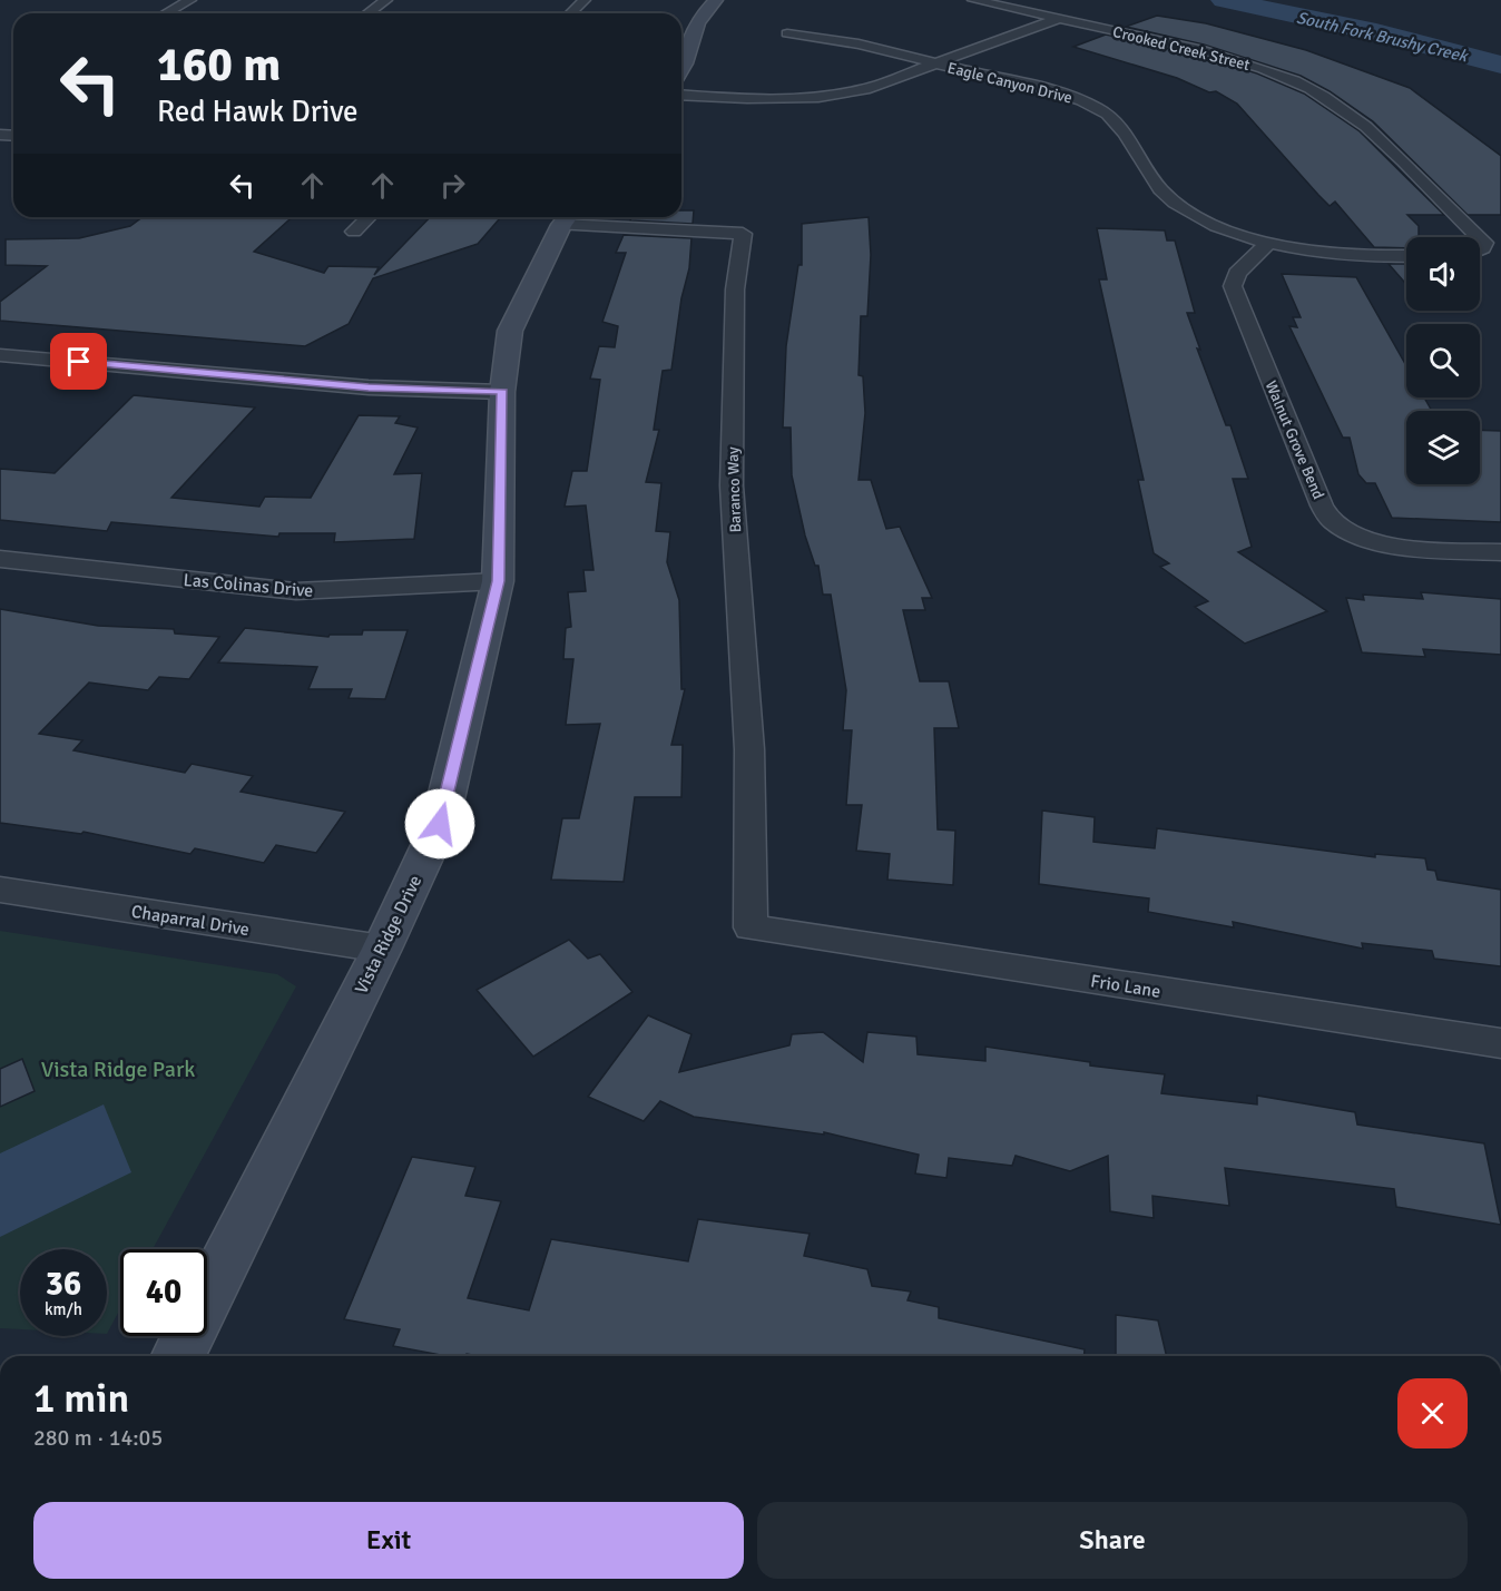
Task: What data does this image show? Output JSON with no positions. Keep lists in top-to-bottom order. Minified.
{"streets":{"street":["Crooked Creek Street","Eagle Canyon Drive","Walnut Grove Bend","Baranco Way","Las Colinas Drive","Chaparral Drive","Vista Ridge Drive","Frio Lane"]},"crossings":[["Eagle Canyon Drive","Walnut Grove Bend"],["Baranco Way","Vista Ridge Drive"],["Baranco Way","Frio Lane"],["Las Colinas Drive","Vista Ridge Drive"],["Chaparral Drive","Vista Ridge Drive"]],"water":["South Fork Brushy Creek"],"parks":["Vista Ridge Park"],"page":{"turn":["160 m","Red Hawk Drive"],"speed":"36 km/h","limit":"40","heading":["1 min","280 m · 14:05"],"buttons":["Exit","Share"]}}
